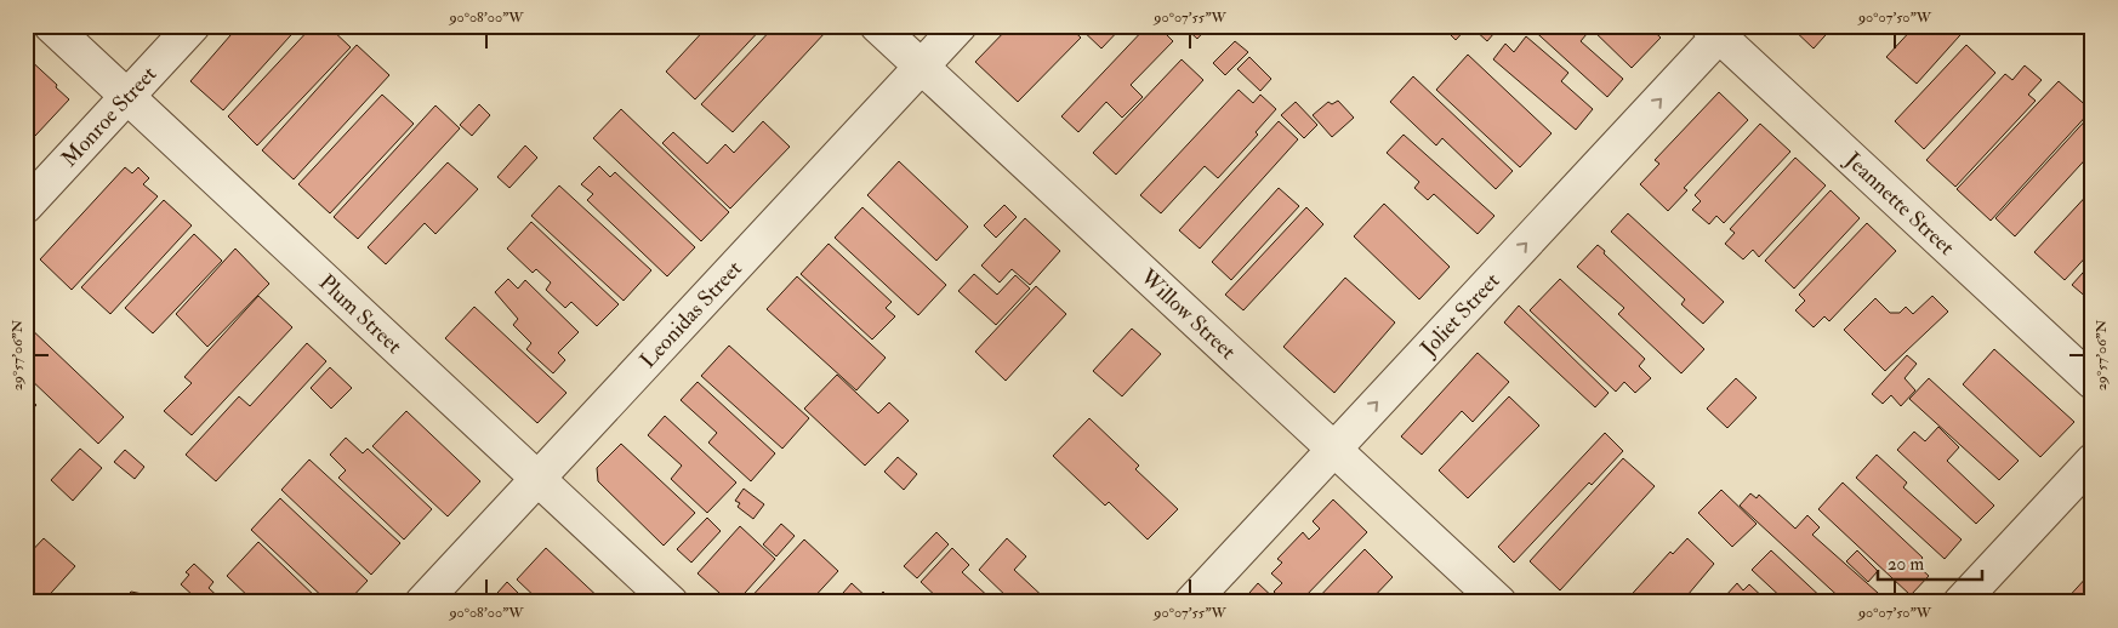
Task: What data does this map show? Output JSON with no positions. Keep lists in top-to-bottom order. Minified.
{"streets":{"street":["Monroe Street","Jeannette Street","Plum Street","Leonidas Street","Willow Street","Joliet Street"]},"crossings":[["Monroe Street","Plum Street"],["Jeannette Street","Joliet Street"],["Plum Street","Leonidas Street"],["Leonidas Street","Willow Street"],["Willow Street","Joliet Street"]],"one_way":["Joliet Street"],"scale_bar":"20 m","coordinates":["90°08'00\"W","90°07'55\"W","90°07'50\"W","29°57'06\"N"]}
